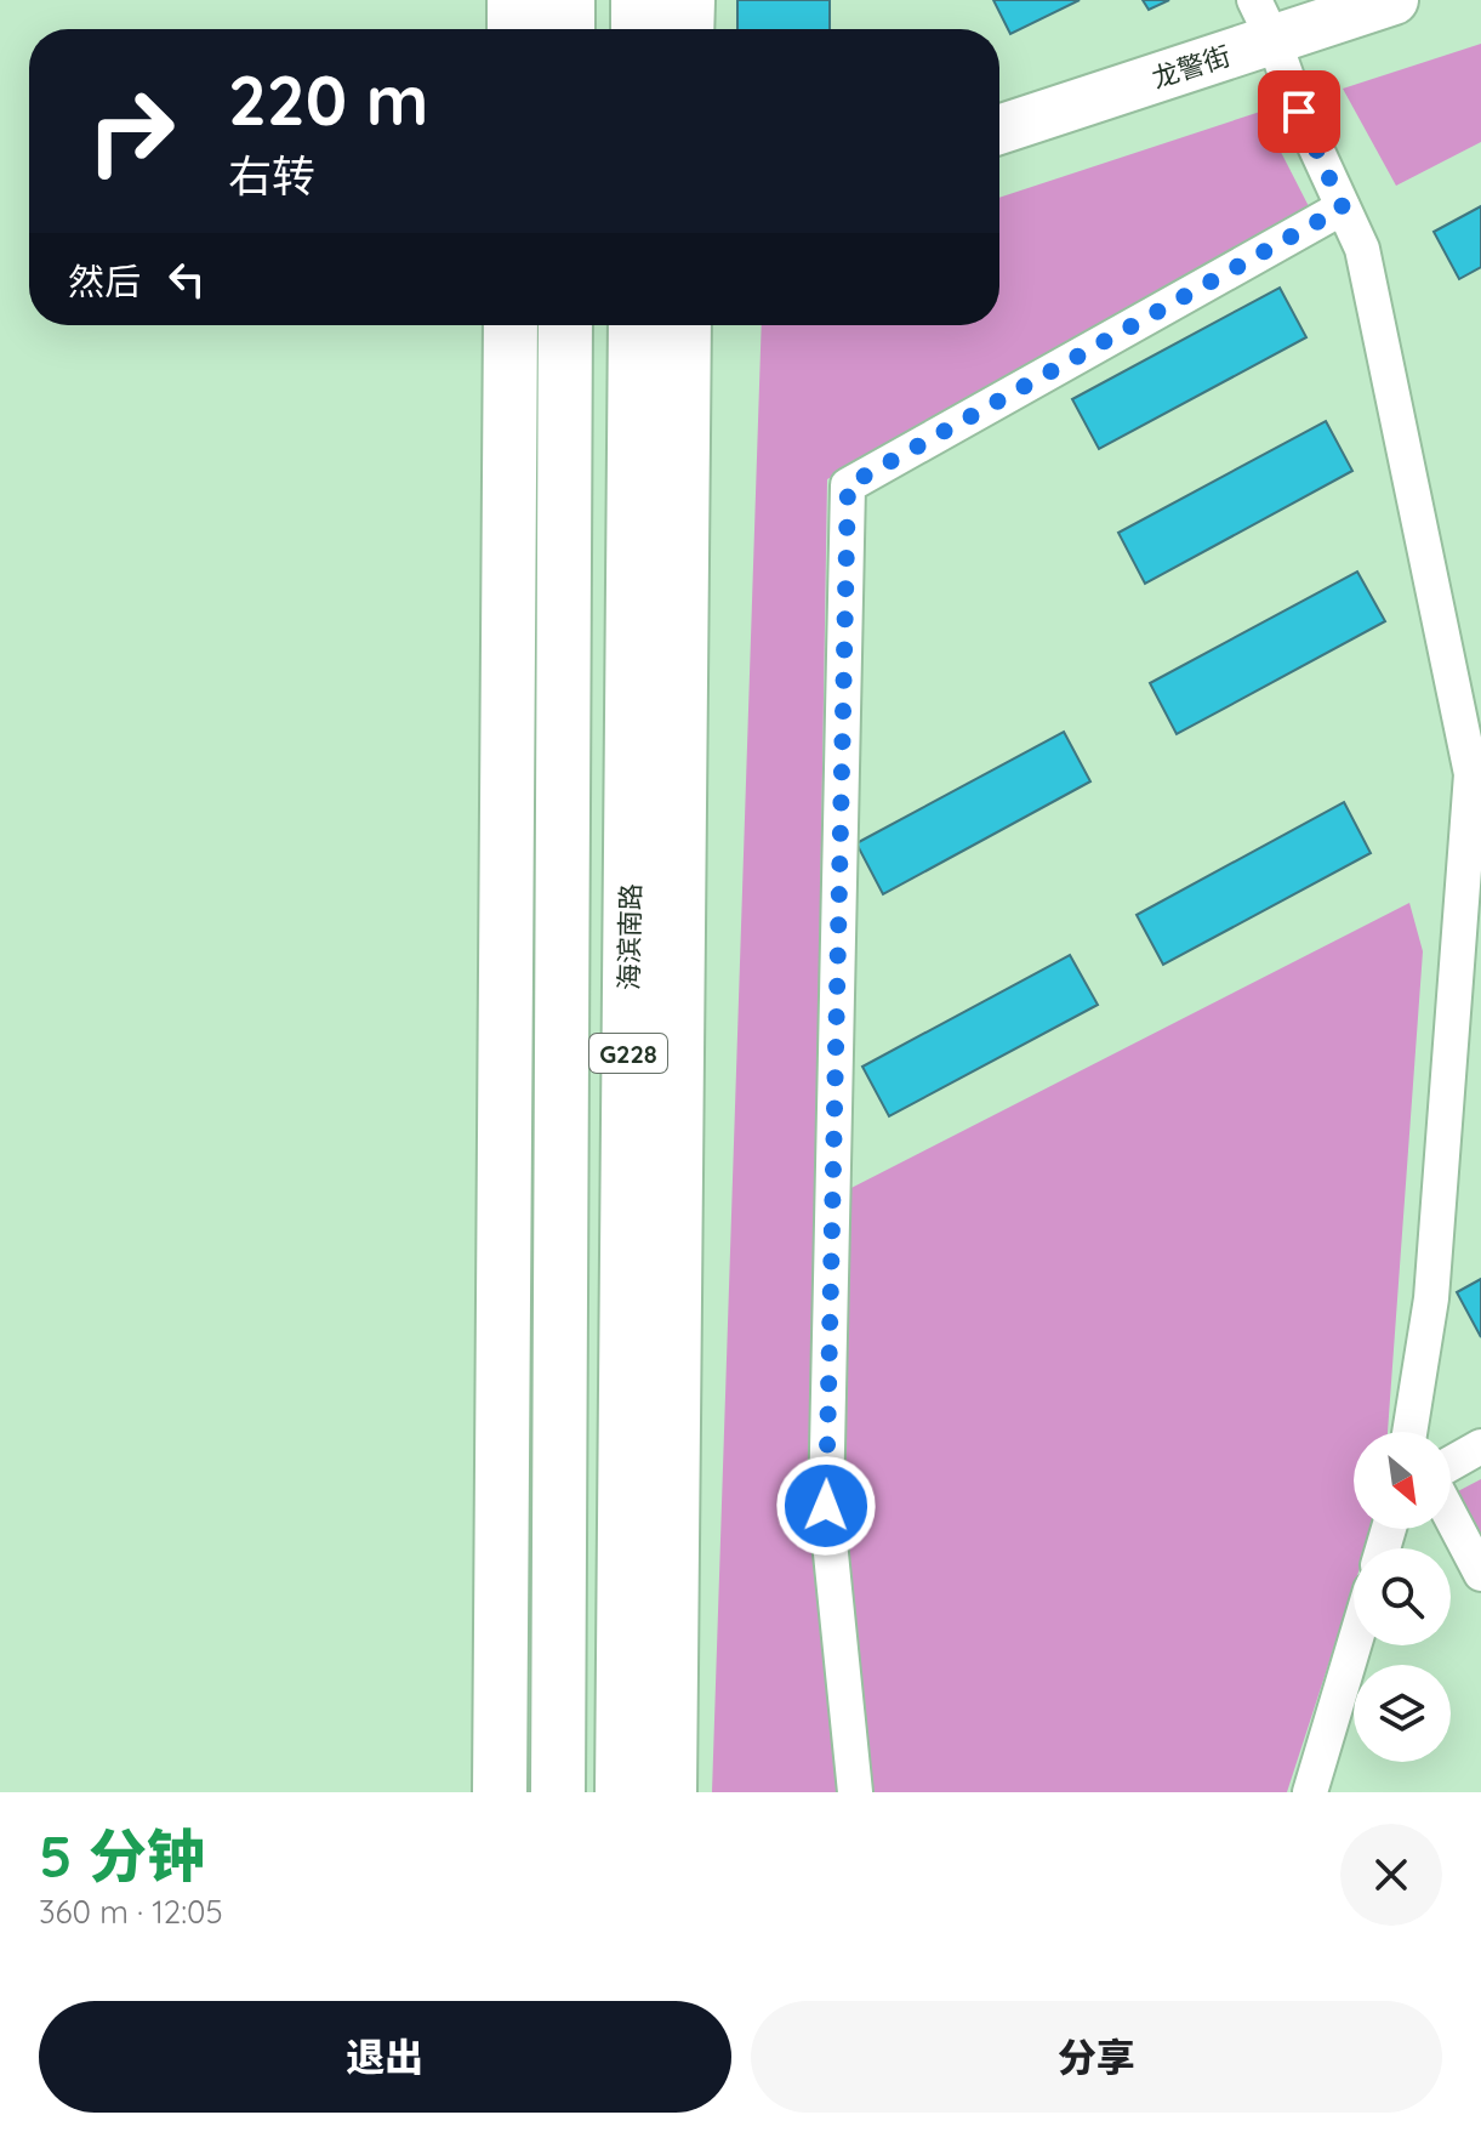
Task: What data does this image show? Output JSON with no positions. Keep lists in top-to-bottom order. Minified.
{"streets":{"highway":["海滨南路","G228"],"street":["龙警街"]},"north":"bottom right","page":{"turn":["220 m","右转"],"then":"然后","heading":["5 分钟","360 m · 12:05"],"buttons":["退出","分享"]}}
